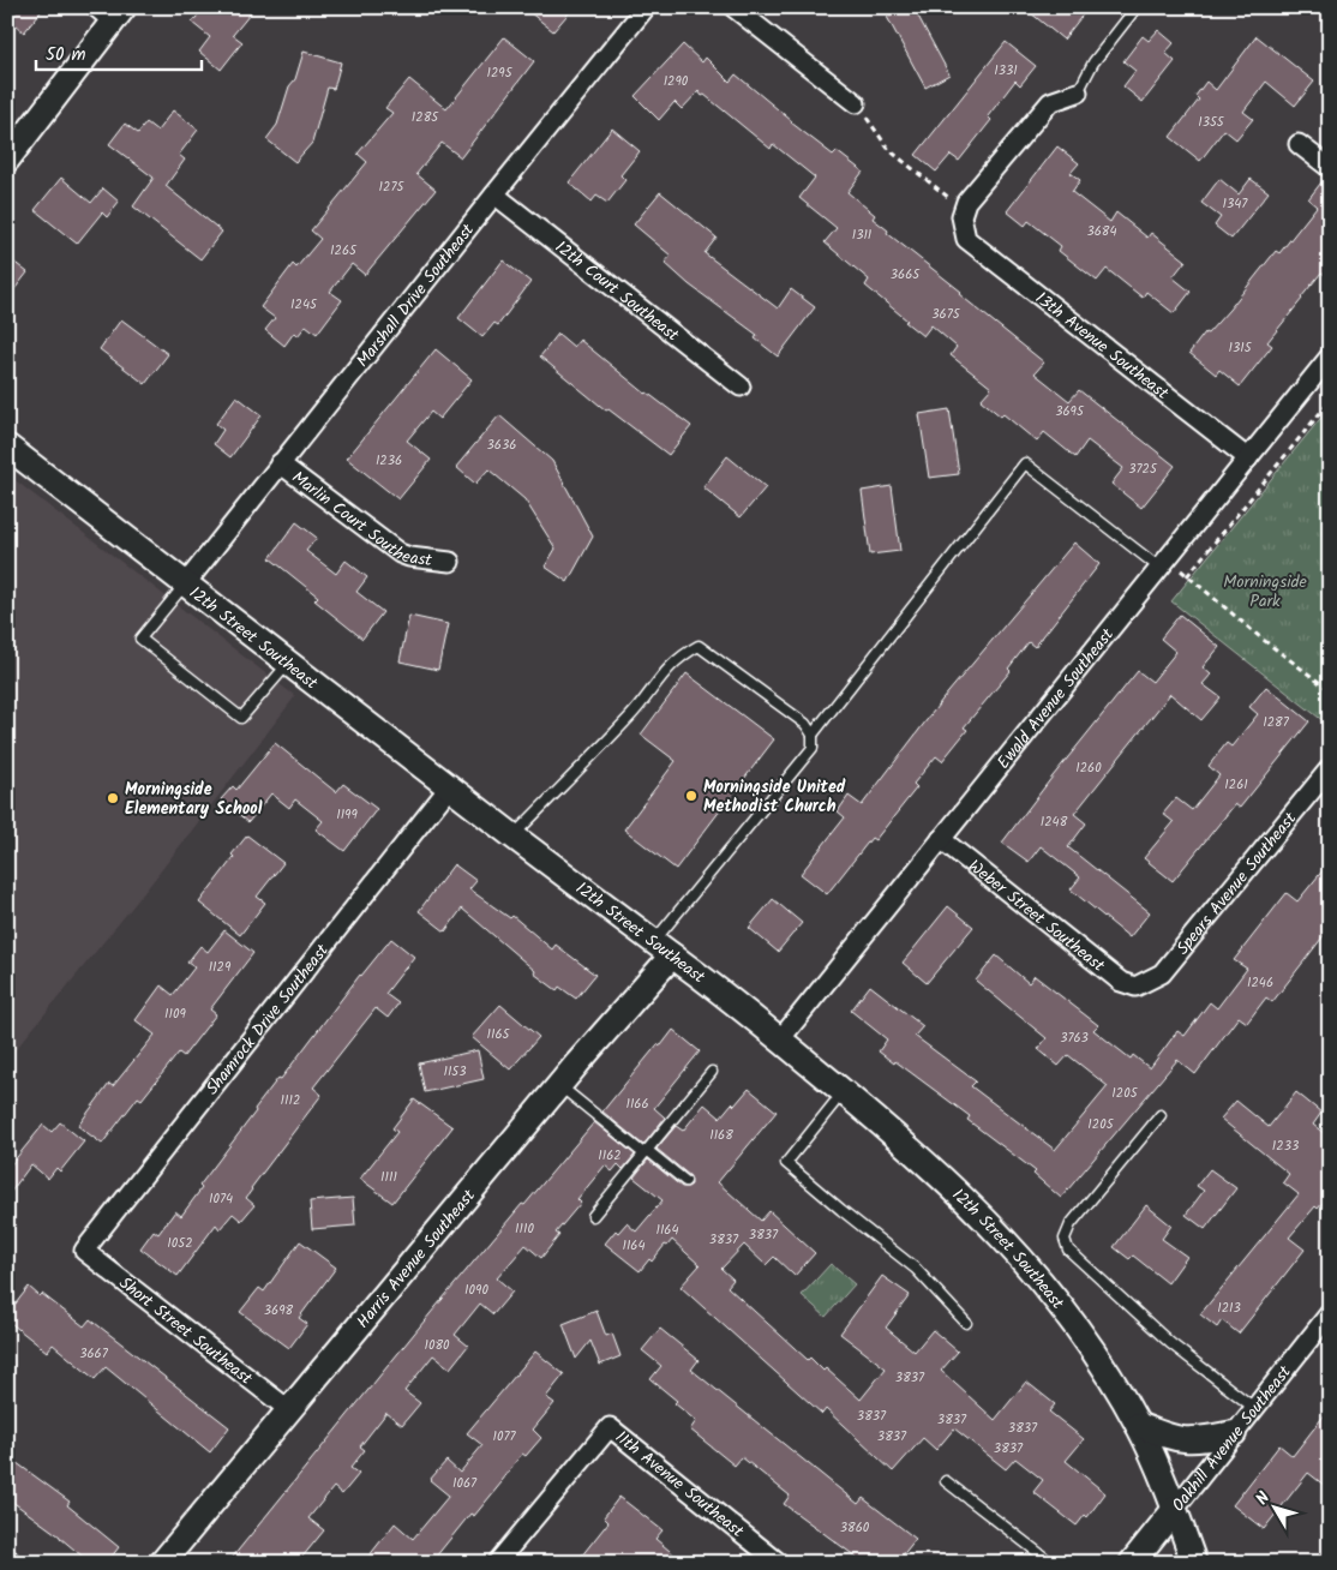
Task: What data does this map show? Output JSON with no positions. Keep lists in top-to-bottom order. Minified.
{"streets":{"main road":["12th Street Southeast","Harris Avenue Southeast","Oakhill Avenue Southeast"],"street":["12th Court Southeast","Marshall Drive Southeast","13th Avenue Southeast","Marlin Court Southeast","Ewald Avenue Southeast","Spears Avenue Southeast","Weber Street Southeast","Shamrock Drive Southeast","Short Street Southeast","11th Avenue Southeast"]},"crossings":[["12th Court Southeast","Marshall Drive Southeast"],["Marshall Drive Southeast","Marlin Court Southeast"],["Marshall Drive Southeast","12th Street Southeast"],["13th Avenue Southeast","Ewald Avenue Southeast"],["12th Street Southeast","Ewald Avenue Southeast"],["12th Street Southeast","Shamrock Drive Southeast"],["12th Street Southeast","Harris Avenue Southeast"],["12th Street Southeast","Oakhill Avenue Southeast"],["Ewald Avenue Southeast","Weber Street Southeast"],["Spears Avenue Southeast","Weber Street Southeast"],["Shamrock Drive Southeast","Short Street Southeast"],["Harris Avenue Southeast","Short Street Southeast"]],"parks":["Morningside Park"],"places":["Morningside United Methodist Church","Morningside Elementary School"],"house_numbers":["1331","1295","1290","1285","1355","1275","1347","3684","1311","1265","3665","1245","3675","1315","3695","3636","1236","3725","1287","1260","1261","1199","1248","1129","1246","1109","1165","3763","1153","1205","1112","1166","1205","1168","1233","1162","1111","1074","1110","1164","3837","3837","1052","1164","1090","1213","3698","1080","3667","3837","3837","3837","3837","1077","3837","3837","1067","3860"],"scale_bar":"50 m","north":"top left"}
